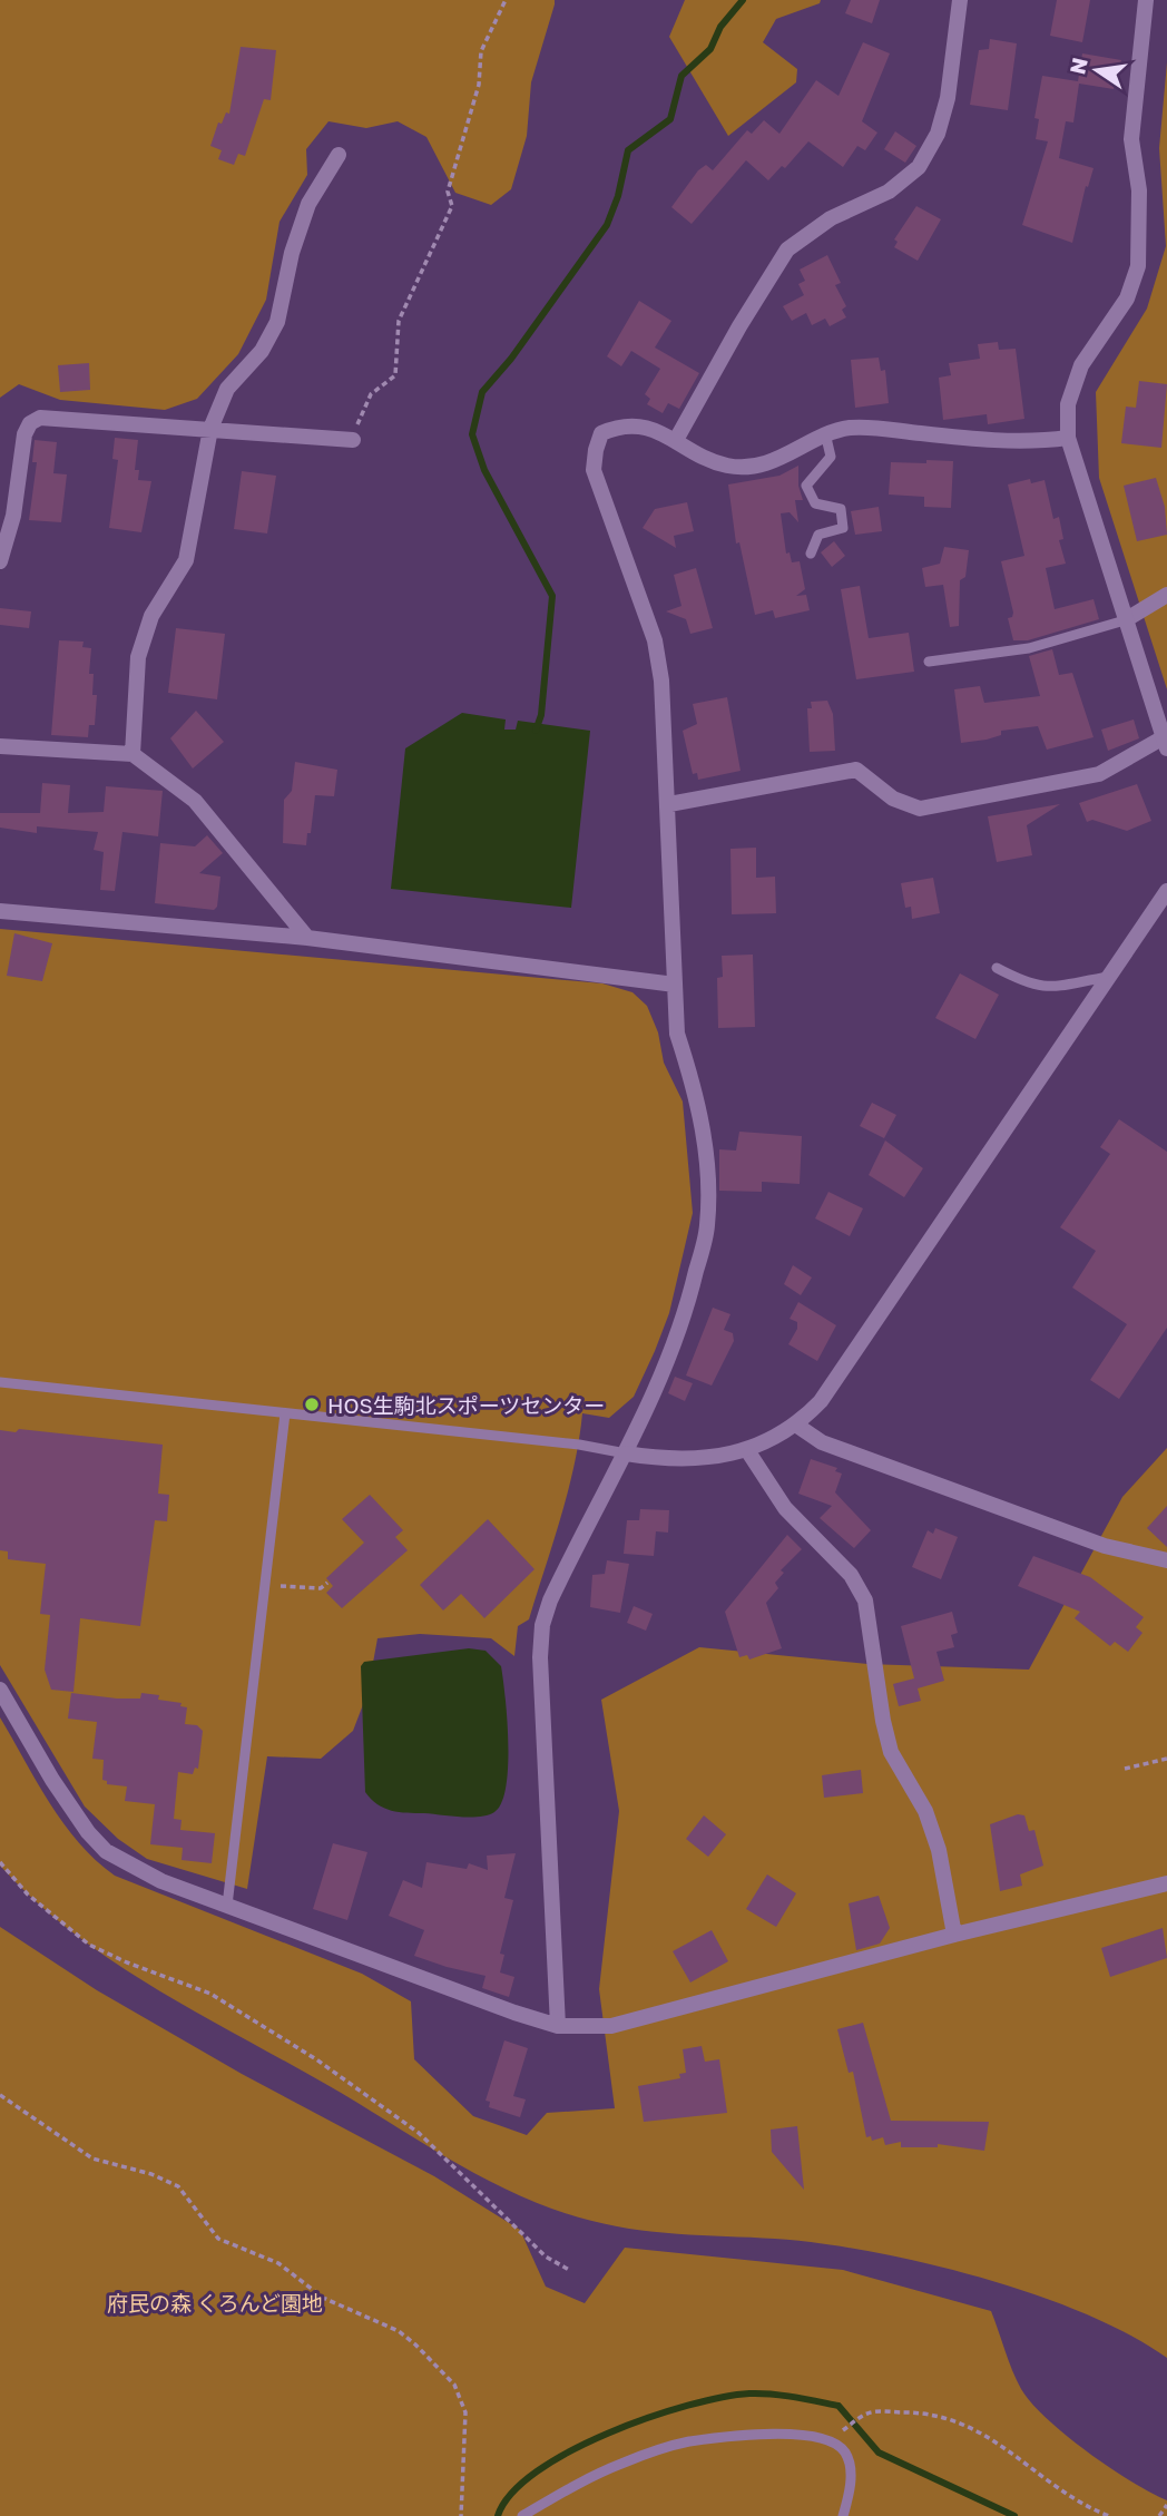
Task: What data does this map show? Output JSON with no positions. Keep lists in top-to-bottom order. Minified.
{"parks":["府民の森 くろんど園地"],"places":["HOS生駒北スポーツセンター"],"north":"left"}
